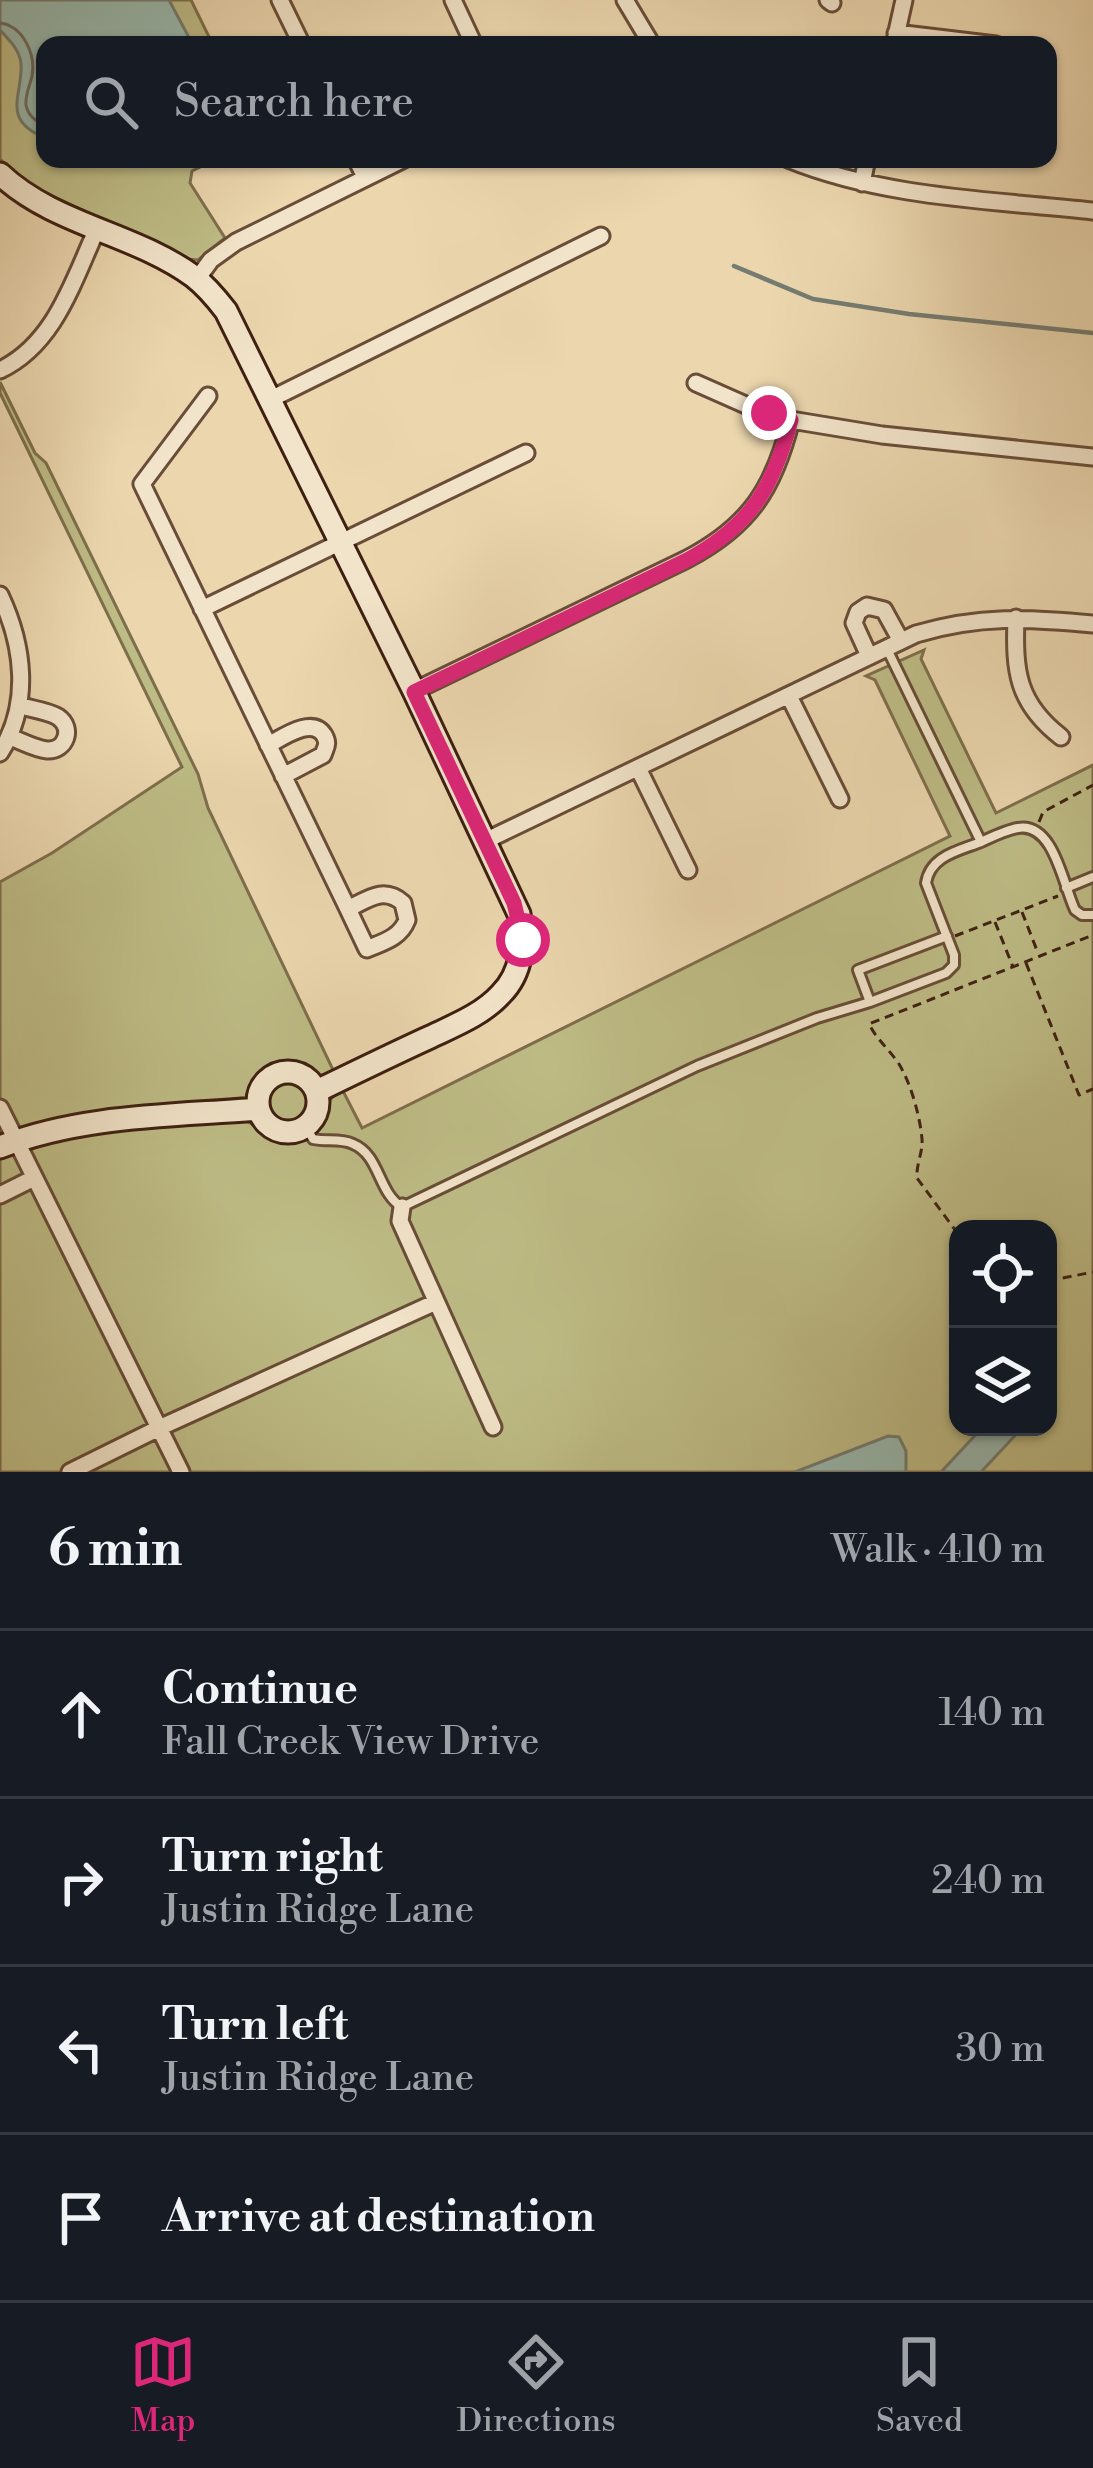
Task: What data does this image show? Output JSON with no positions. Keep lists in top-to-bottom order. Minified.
{"page":{"search":"Search here","heading":["6 min","Walk · 410 m"],"list":[["Continue","Fall Creek View Drive","140 m"],["Turn right","Justin Ridge Lane","240 m"],["Turn left","Justin Ridge Lane","30 m"],"Arrive at destination"],"nav":["Map","Directions","Saved"]}}
